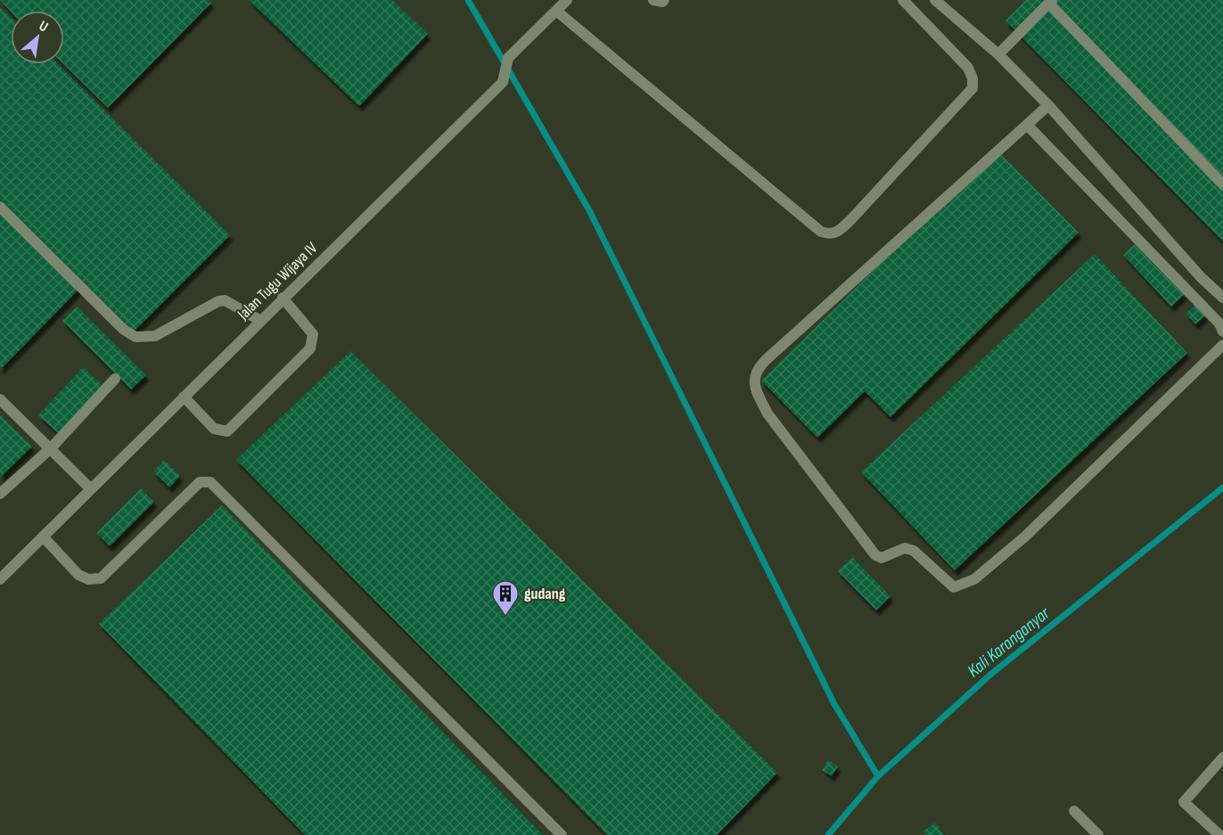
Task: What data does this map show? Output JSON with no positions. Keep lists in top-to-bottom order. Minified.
{"streets":{"lane":["Jalan Tugu Wijaya IV"]},"water":["Kali Karanganyar"],"places":{"building":["gudang"]},"north":"top right"}
